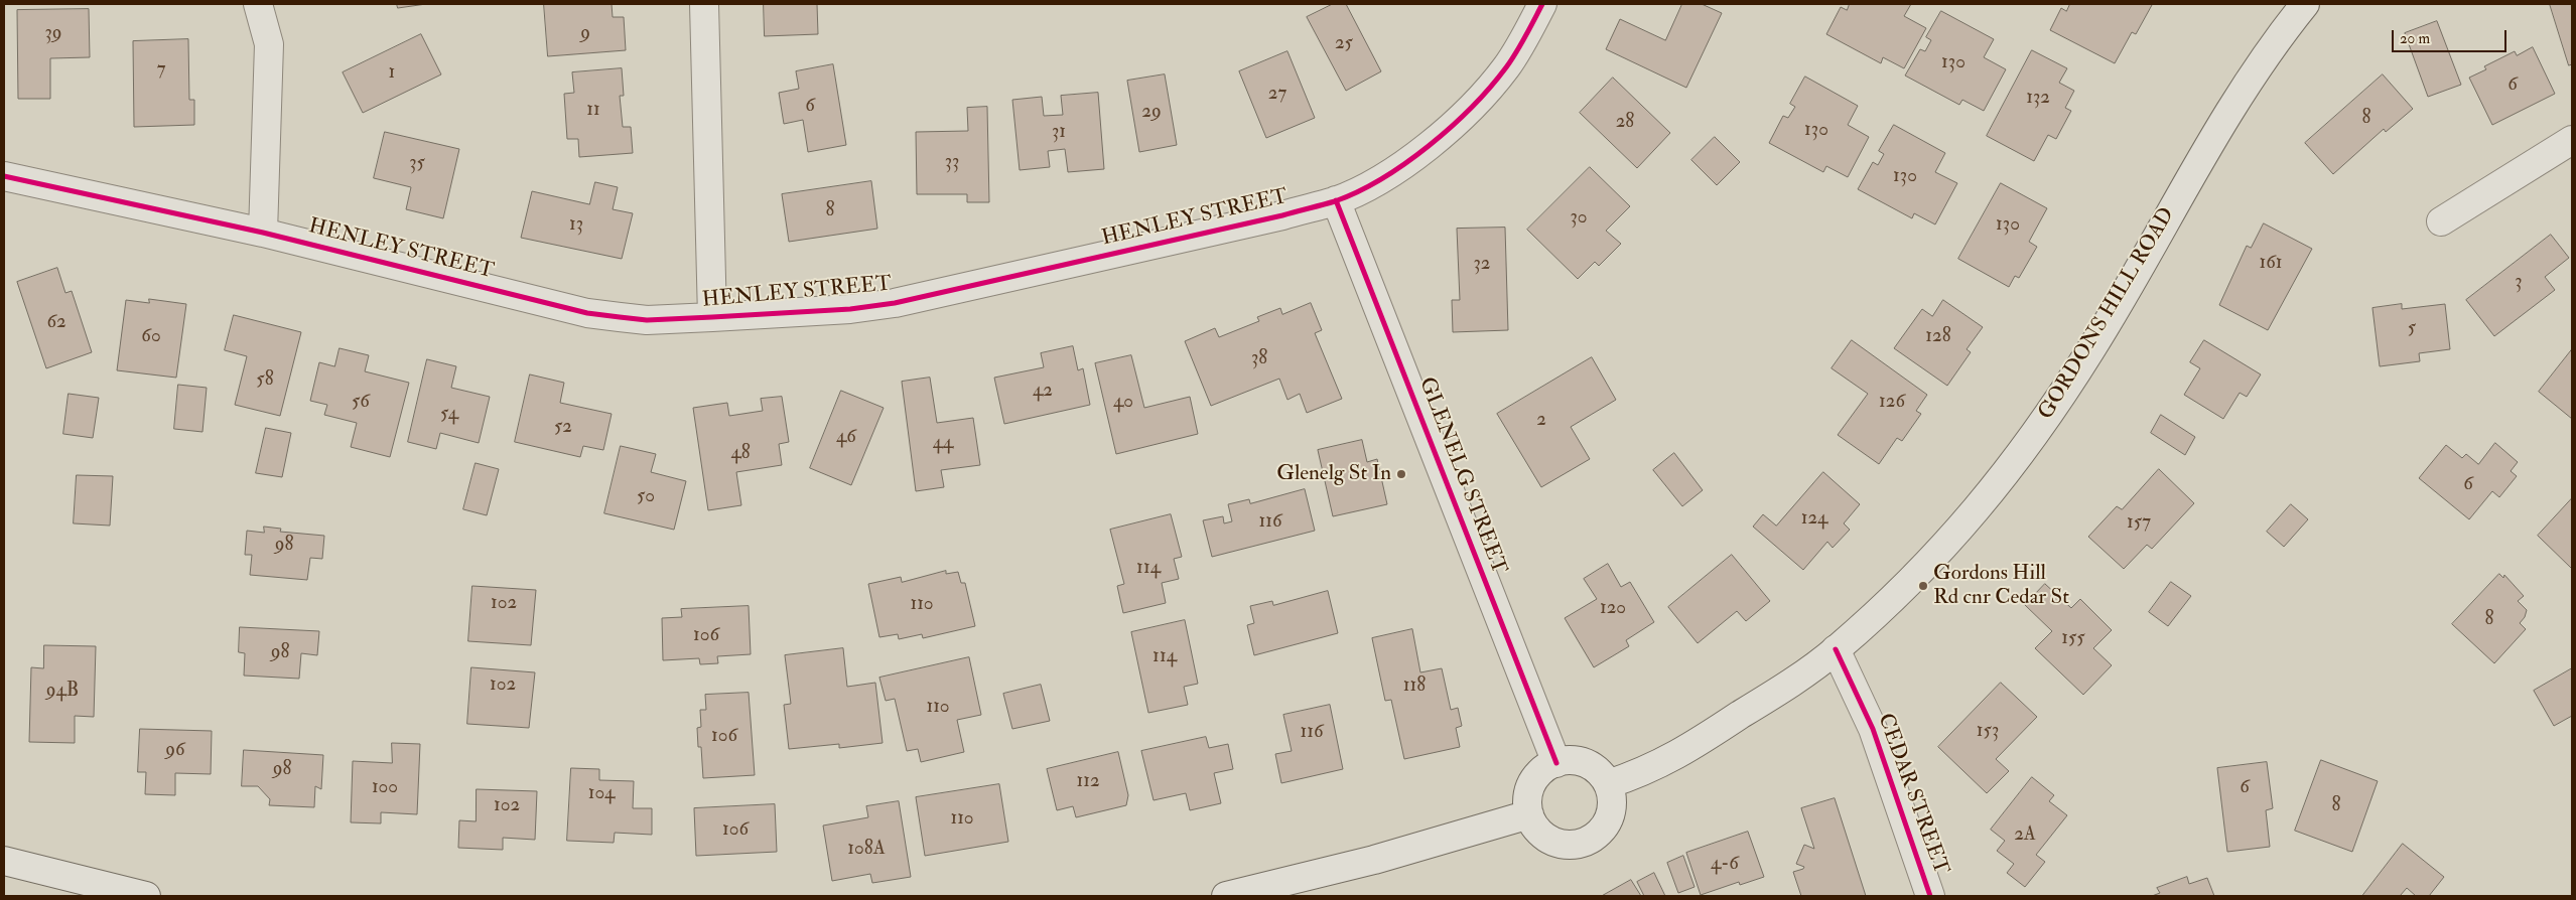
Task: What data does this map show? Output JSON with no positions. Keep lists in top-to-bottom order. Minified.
{"streets":{"street":["HENLEY STREET","GORDONS HILL ROAD","GLENELG STREET","CEDAR STREET"]},"crossings":[["HENLEY STREET","GLENELG STREET"],["GORDONS HILL ROAD","GLENELG STREET"],["GORDONS HILL ROAD","CEDAR STREET"]],"places":["Glenelg St In","Gordons Hill Rd cnr Cedar St"],"house_numbers":["39","9","25","130","7","1","6","27","132","6","11","29","8","28","130","31","33","35","130","8","30","13","130","161","32","3","62","5","60","128","38","58","42","56","40","126","54","2","52","46","44","48","6","50","124","116","157","98","114","102","110","120","8","106","155","98","114","102","118","94B","110","153","116","106","96","98","112","100","6","104","102","8","110","106","2A","108A","4-6"],"scale_bar":"20 m"}
